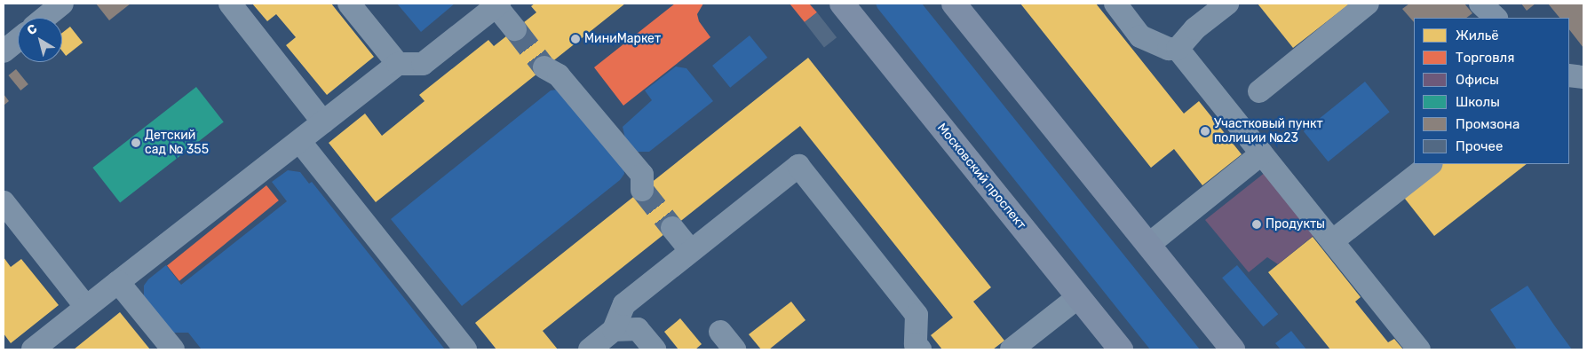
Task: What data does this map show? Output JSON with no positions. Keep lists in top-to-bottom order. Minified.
{"streets":{"main road":["Московский проспект"]},"places":["МиниМаркет","Участковый пункт полиции №23","Детский сад № 355","Продукты"],"legend":["Жильё","Торговля","Офисы","Школы","Промзона","Прочее"],"north":"top left"}
